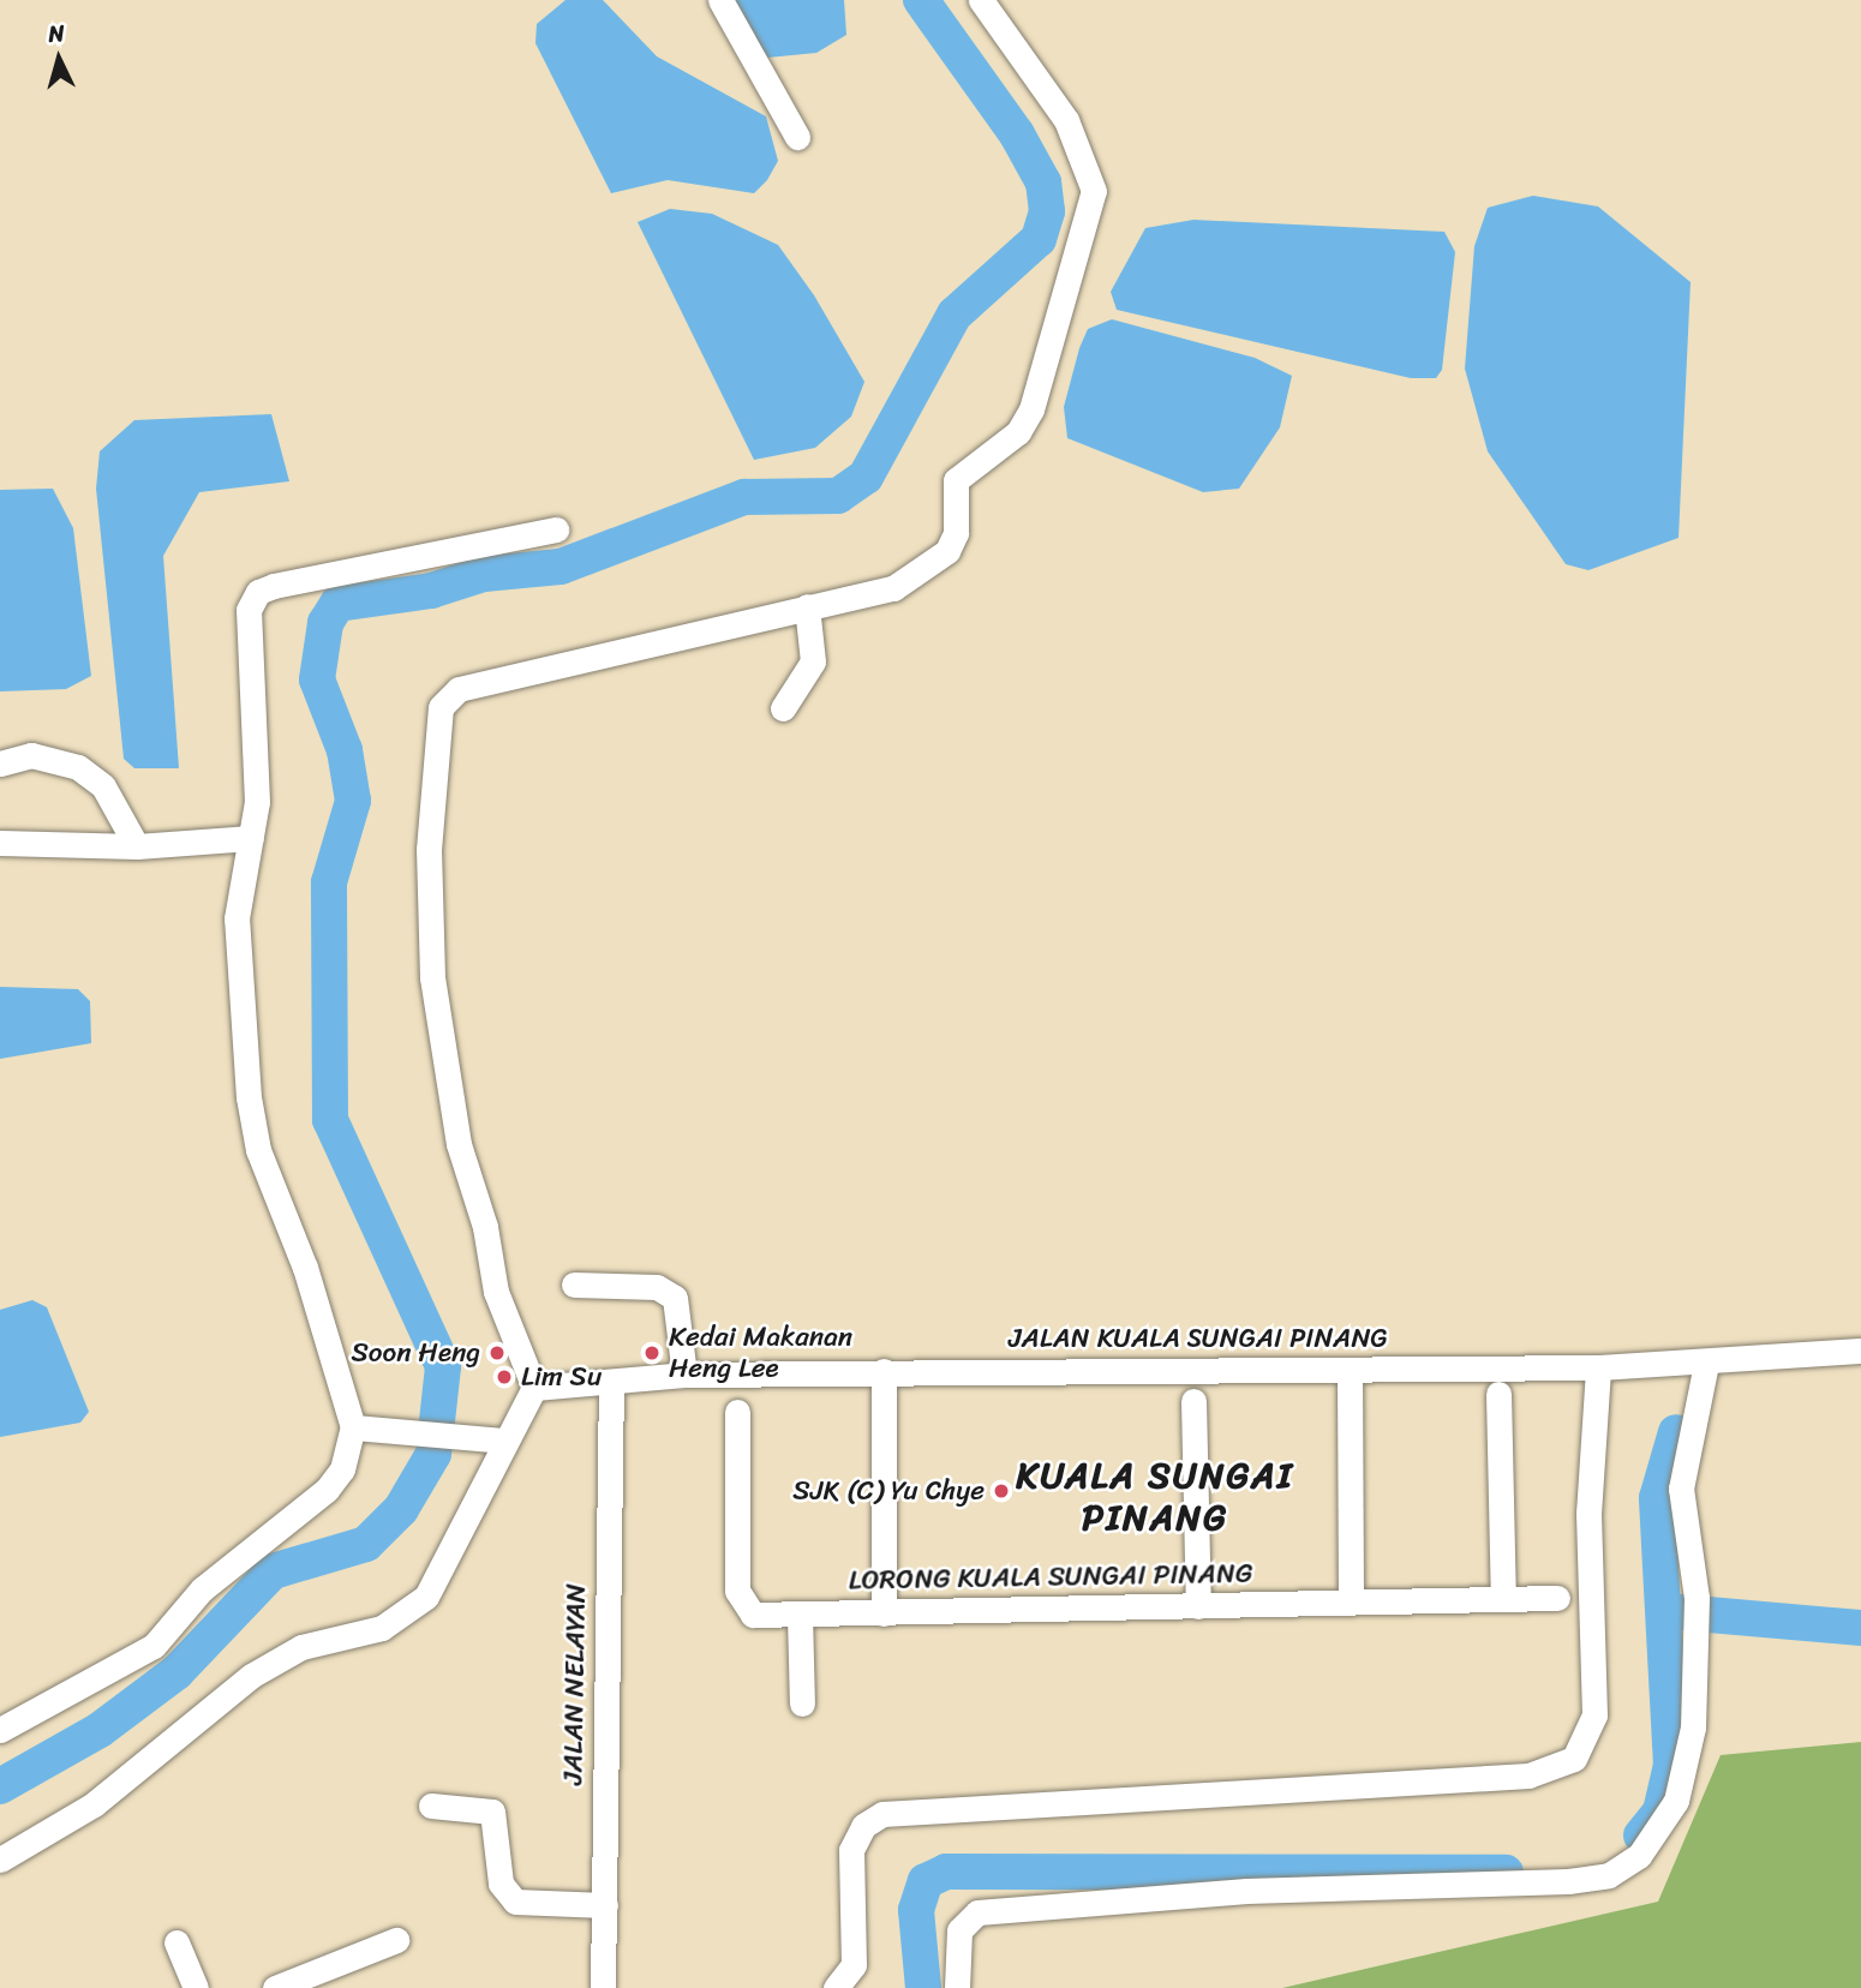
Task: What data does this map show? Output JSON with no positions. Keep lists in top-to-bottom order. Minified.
{"streets":{"street":["JALAN KUALA SUNGAI PINANG","LORONG KUALA SUNGAI PINANG","JALAN NELAYAN"]},"crossings":[["JALAN KUALA SUNGAI PINANG","JALAN NELAYAN"]],"districts":["KUALA SUNGAI PINANG"],"places":["Soon Heng","Kedai Makanan Heng Lee","Lim Su","SJK (C) Yu Chye"],"north":"top"}
